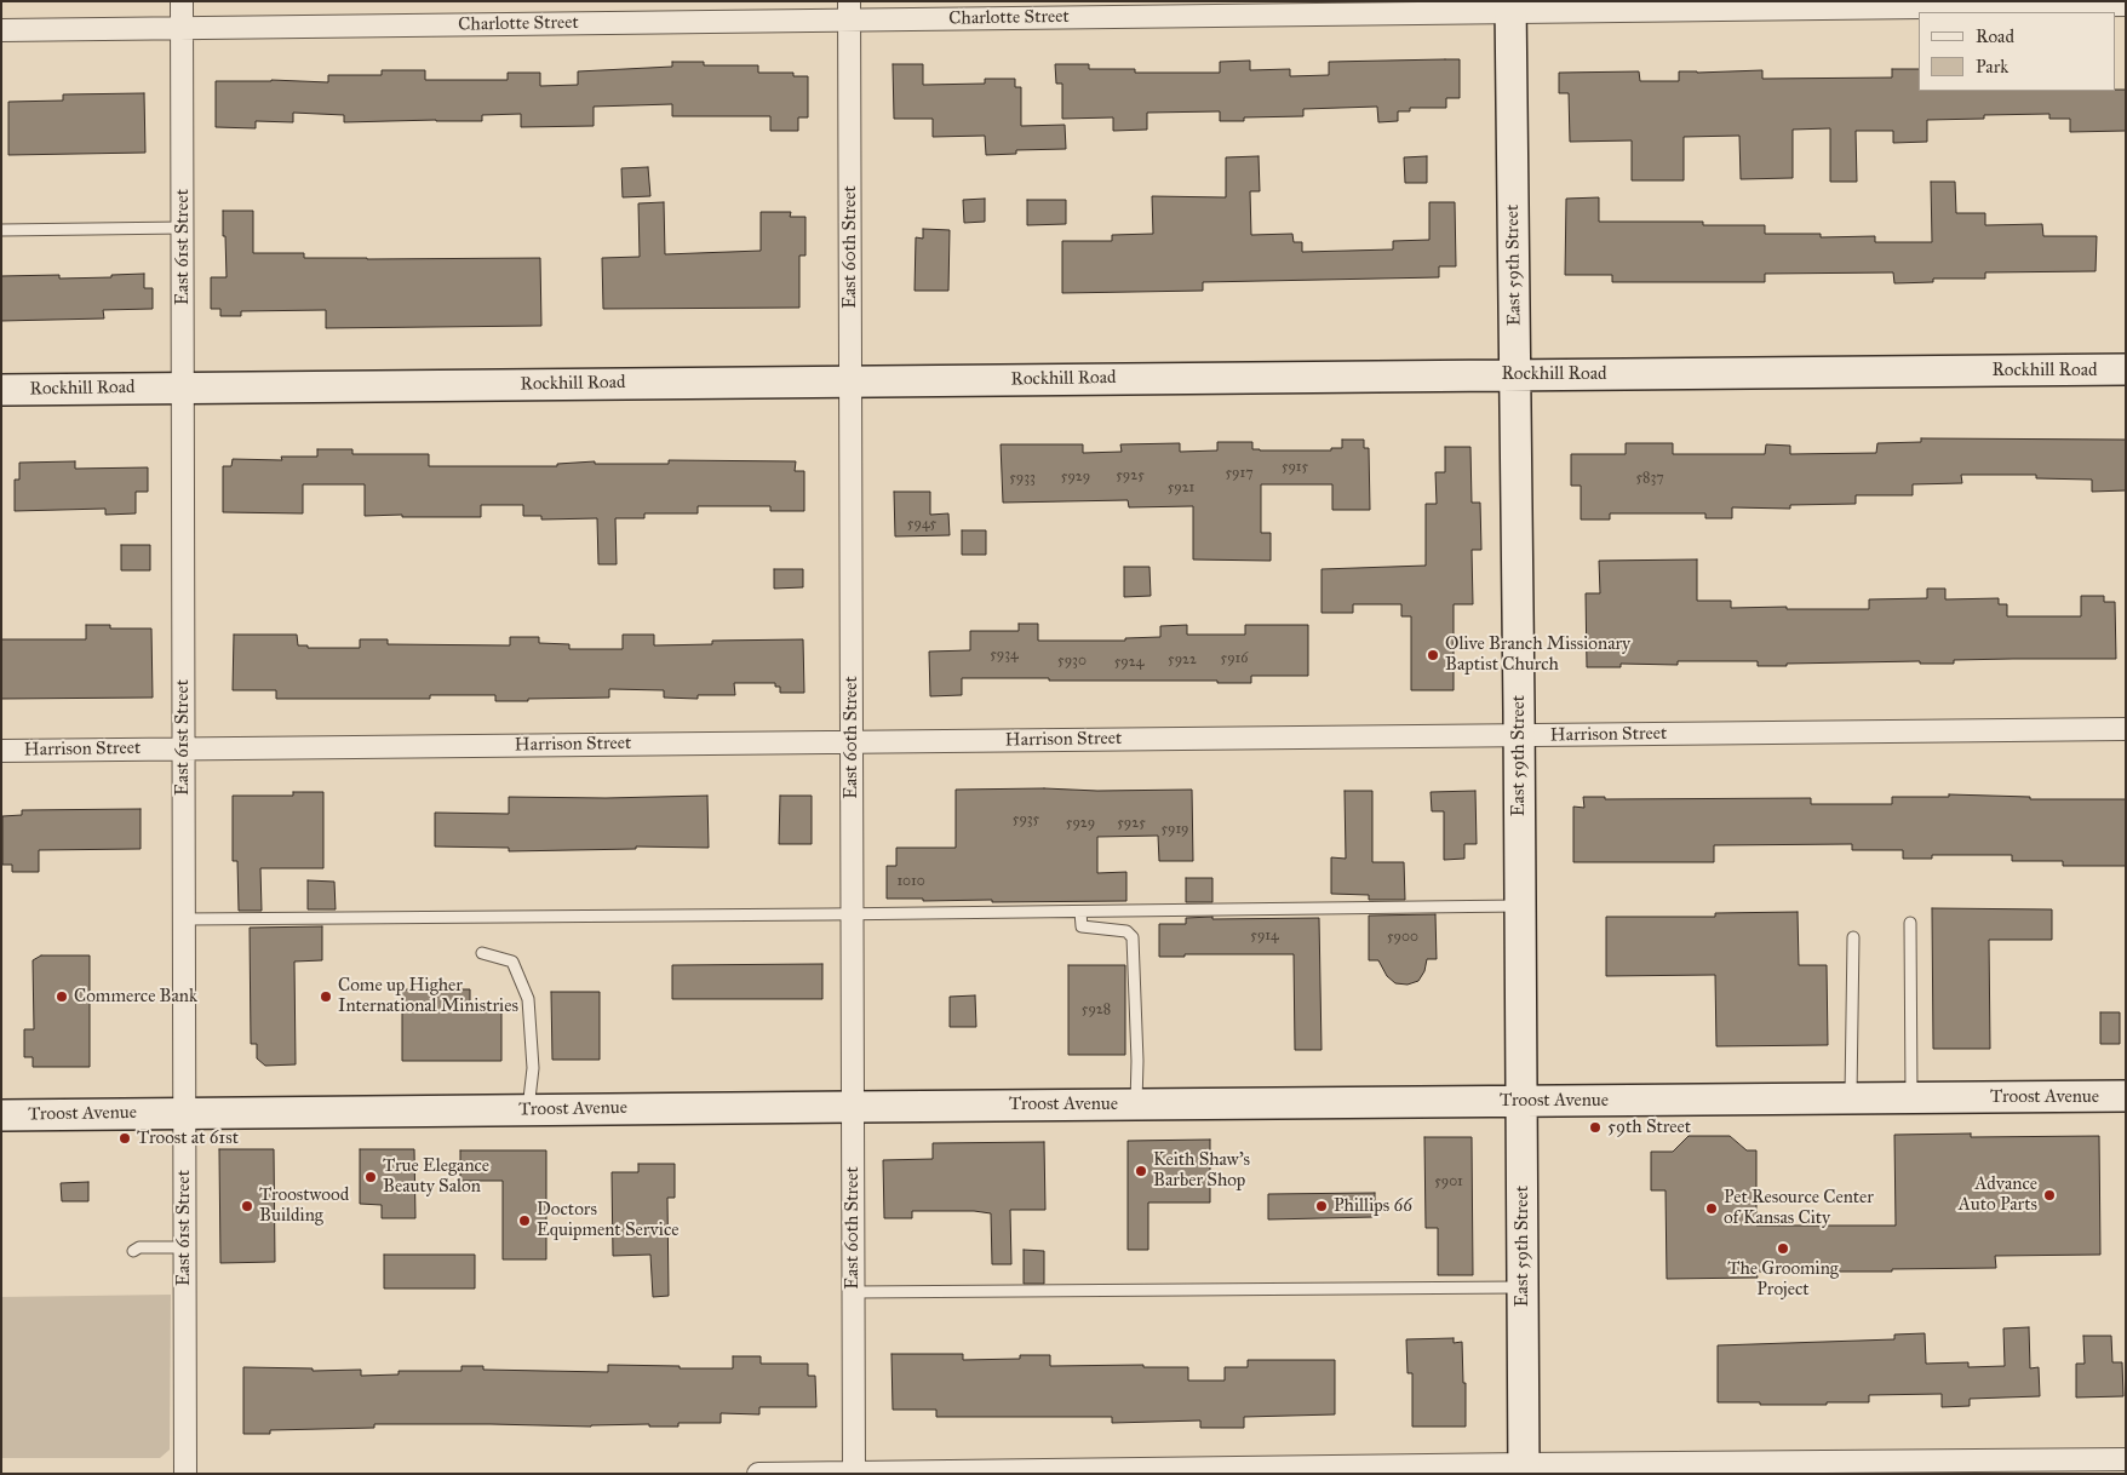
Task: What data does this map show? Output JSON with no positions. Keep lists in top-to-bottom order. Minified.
{"streets":{"main road":["East 59th Street","Rockhill Road","Troost Avenue"],"street":["Charlotte Street","East 61st Street","East 60th Street","Harrison Street"]},"crossings":[["Charlotte Street","East 61st Street"],["Charlotte Street","East 60th Street"],["Charlotte Street","East 59th Street"],["East 61st Street","Rockhill Road"],["East 61st Street","Harrison Street"],["East 61st Street","Troost Avenue"],["East 60th Street","Rockhill Road"],["East 60th Street","Harrison Street"],["East 60th Street","Troost Avenue"],["East 59th Street","Rockhill Road"],["East 59th Street","Harrison Street"],["East 59th Street","Troost Avenue"]],"places":["Olive Branch Missionary Baptist Church","Commerce Bank","Come up Higher International Ministries","59th Street","Troost at 61st","Keith Shaw's Barber Shop","True Elegance Beauty Salon","Advance Auto Parts","Troostwood Building","Phillips 66","Pet Resource Center of Kansas City","Doctors Equipment Service","The Grooming Project"],"house_numbers":["5915","5917","5925","5929","5933","5837","5921","5945","5934","5916","5922","5930","5924","5935","5929","5925","5919","1010","5914","5900","5928","5901"],"legend":["Road","Park"]}
